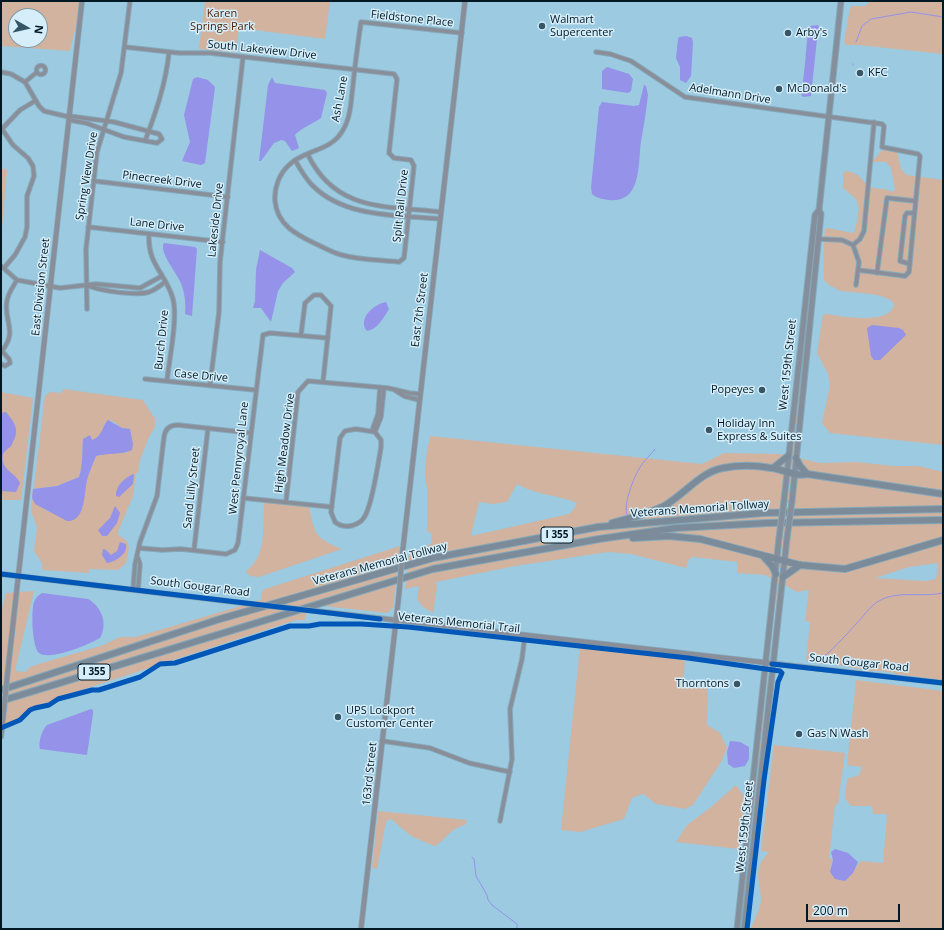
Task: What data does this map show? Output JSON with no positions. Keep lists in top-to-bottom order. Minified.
{"streets":{"highway":["Veterans Memorial Tollway","I 355"],"main road":["West 159th Street"],"street":["Fieldstone Place","South Lakeview Drive","Adelmann Drive","Ash Lane","Spring View Drive","Pinecreek Drive","Split Rail Drive","Lakeside Drive","Lane Drive","East Division Street","East 7th Street","Burch Drive","Case Drive","High Meadow Drive","West Pennyroyal Lane","Sand Lilly Street","South Gougar Road","163rd Street"],"cycle path":["Veterans Memorial Trail"]},"crossings":[["Fieldstone Place","Ash Lane"],["Fieldstone Place","East 7th Street"],["South Lakeview Drive","Ash Lane"],["South Lakeview Drive","Spring View Drive"],["South Lakeview Drive","Split Rail Drive"],["South Lakeview Drive","Lakeside Drive"],["Adelmann Drive","West 159th Street"],["Ash Lane","Split Rail Drive"],["Spring View Drive","Pinecreek Drive"],["Spring View Drive","Lane Drive"],["Pinecreek Drive","Lakeside Drive"],["Lakeside Drive","Lane Drive"],["Lakeside Drive","Case Drive"],["Lane Drive","Burch Drive"],["East Division Street","South Gougar Road"],["East 7th Street","High Meadow Drive"],["East 7th Street","South Gougar Road"],["East 7th Street","163rd Street"],["Burch Drive","Case Drive"],["West 159th Street","South Gougar Road"],["Case Drive","West Pennyroyal Lane"],["West Pennyroyal Lane","Sand Lilly Street"],["South Gougar Road","163rd Street"]],"parks":["Karen Springs Park"],"places":["Walmart Supercenter","Arby's","KFC","McDonald's","Popeyes","Holiday Inn Express & Suites","Thorntons","UPS Lockport Customer Center","Gas N Wash"],"scale_bar":"200 m","north":"right"}
